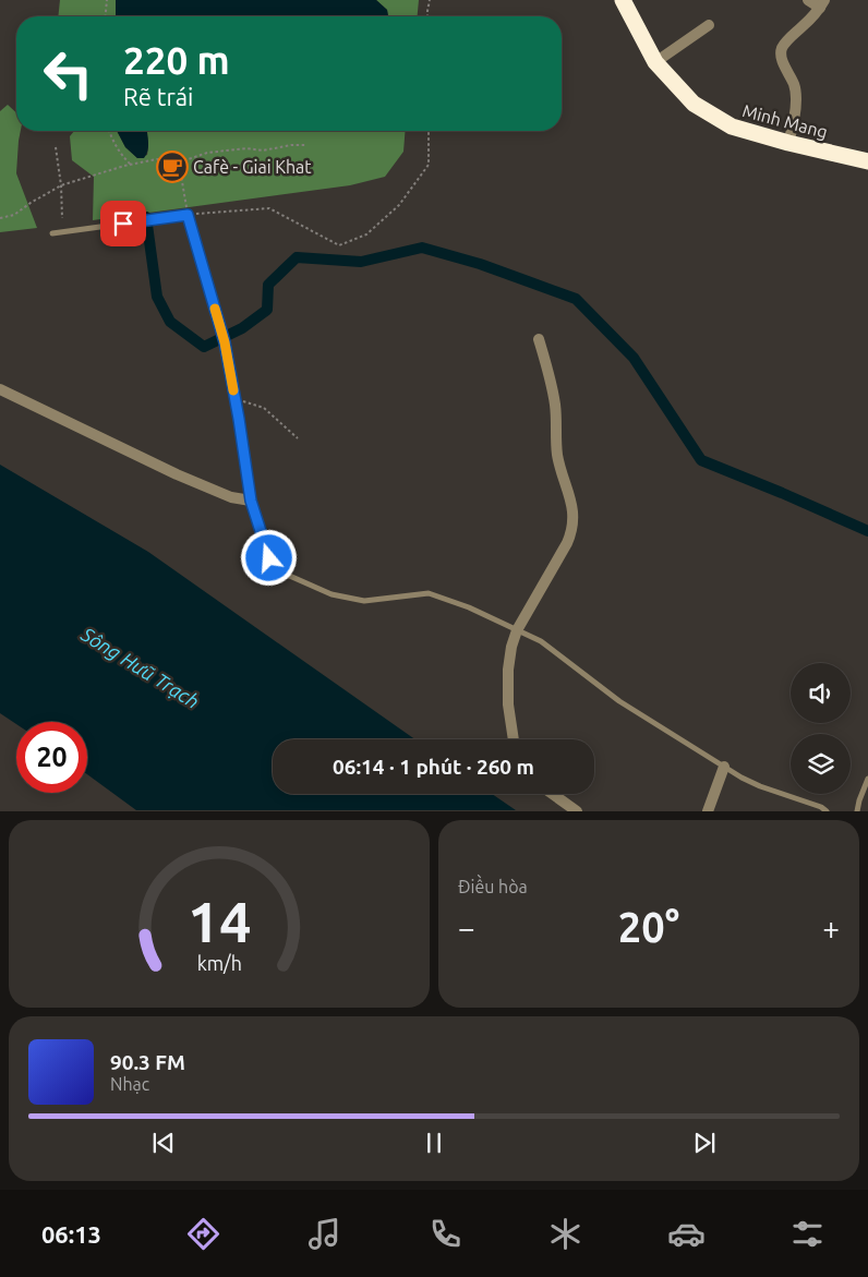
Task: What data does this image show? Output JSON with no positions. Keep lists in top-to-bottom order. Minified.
{"streets":{"highway":["Minh Mang"]},"water":["Sông Hữu Trạch"],"places":{"cafe":["Cafè - Giai Khat"]},"page":{"turn":["220 m","Rẽ trái"],"limit":"20","trip":"06:14 · 1 phút · 260 m","tile":"Điều hòa","heat":["−","20°","+"],"song":["90.3 FM","Nhạc"],"tabs":"06:13","gauge":["14","km/h"]}}
